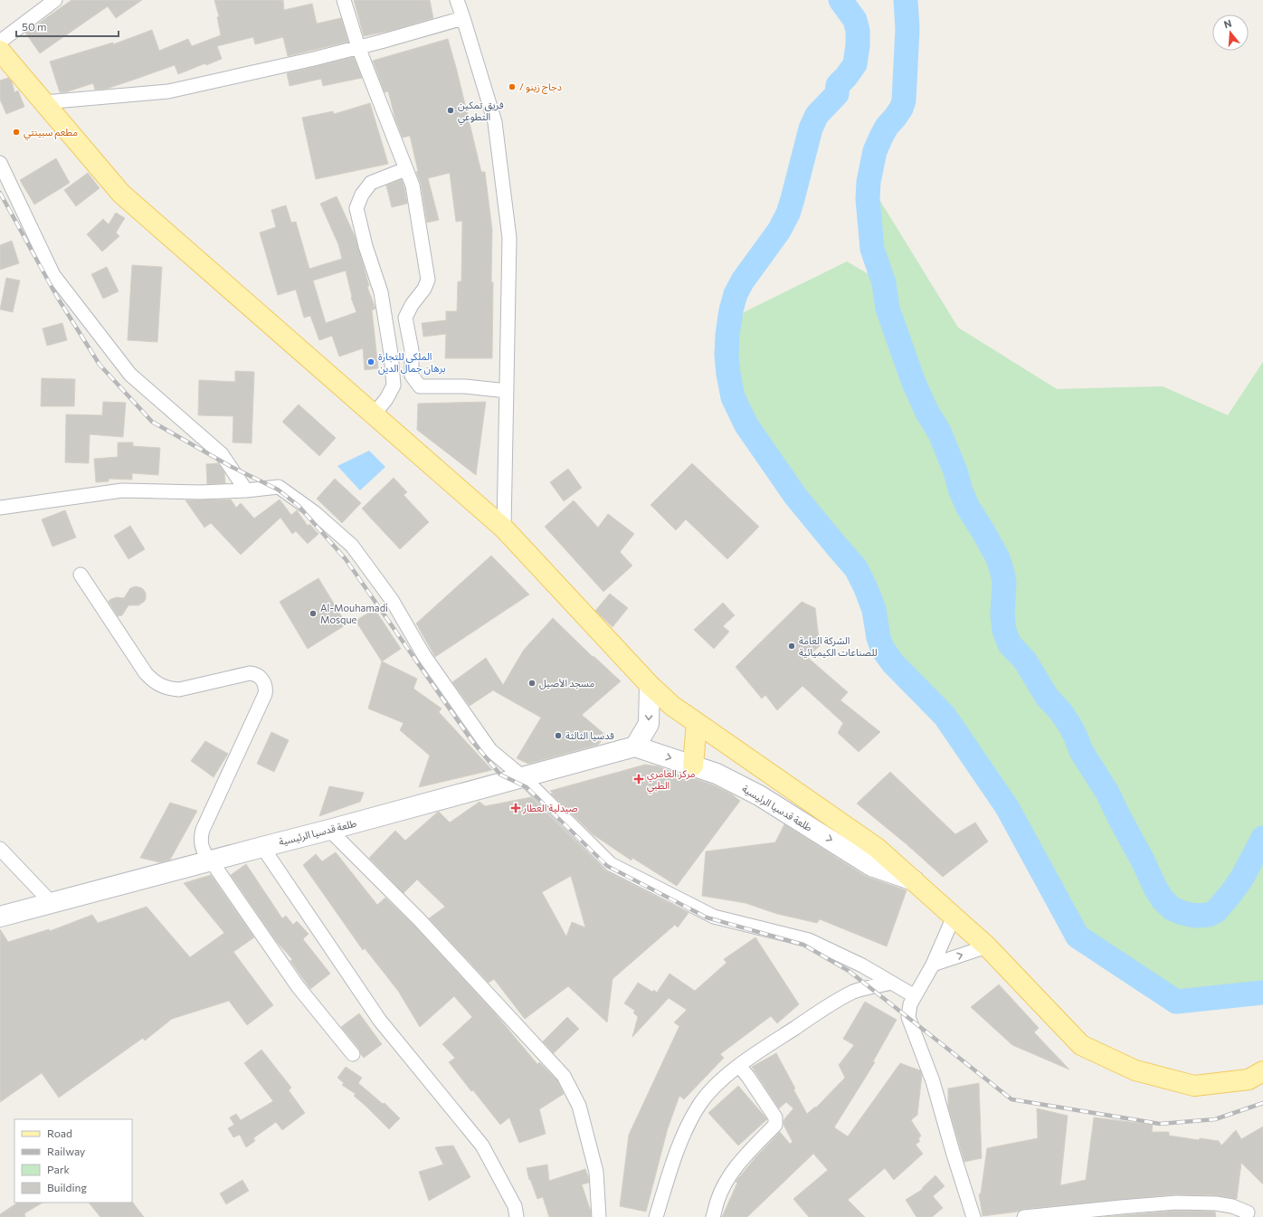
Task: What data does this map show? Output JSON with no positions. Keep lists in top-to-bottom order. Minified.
{"streets":{"main road":["طلعة قدسيا الرئيسية"]},"places":{"other":["/ دجاج زينو","فريق تمكين التطوعي","مطعم سبينتي","الملكي للتجارة برهان جمال الدين","Al-Mouhamadi Mosque","الشركة العامة للصناعات الكيميائية","مسجد الأصيل","قدسيا الثالثة"],"health":["مركز العامري الطبي","صيدلية العطار"]},"legend":["Road","Railway","Park","Building"],"scale_bar":"50 m","north":"top"}
